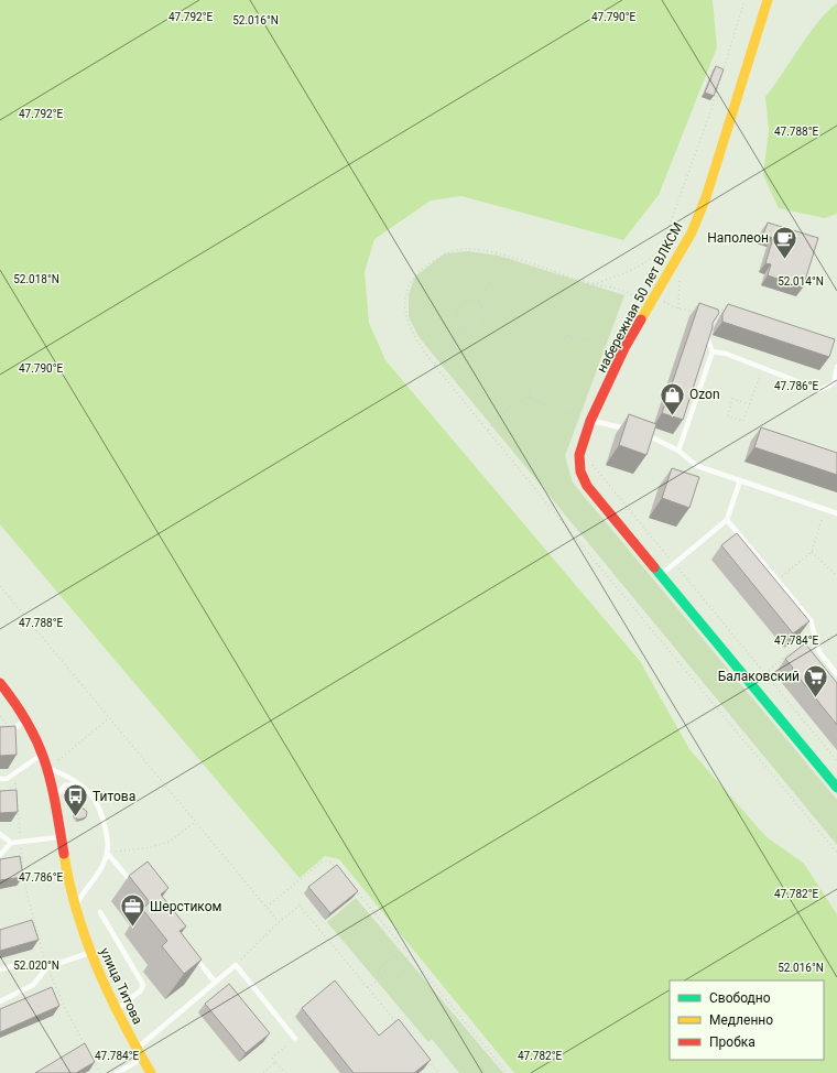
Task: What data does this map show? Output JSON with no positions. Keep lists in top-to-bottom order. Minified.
{"streets":{"street":["набережная 50 лет ВЛКСМ","улица Титова"]},"places":{"cafe":["Наполеон"],"shop":["Ozon"],"supermarket":["Балаковский"],"bus stop":["Титова"],"office":["Шерстиком"]},"legend":["Свободно","Медленно","Пробка"],"coordinates":["47.792°E","47.790°E","52.016°N","47.788°E","52.018°N","52.014°N","47.786°E","47.784°E","47.782°E","52.020°N"]}
